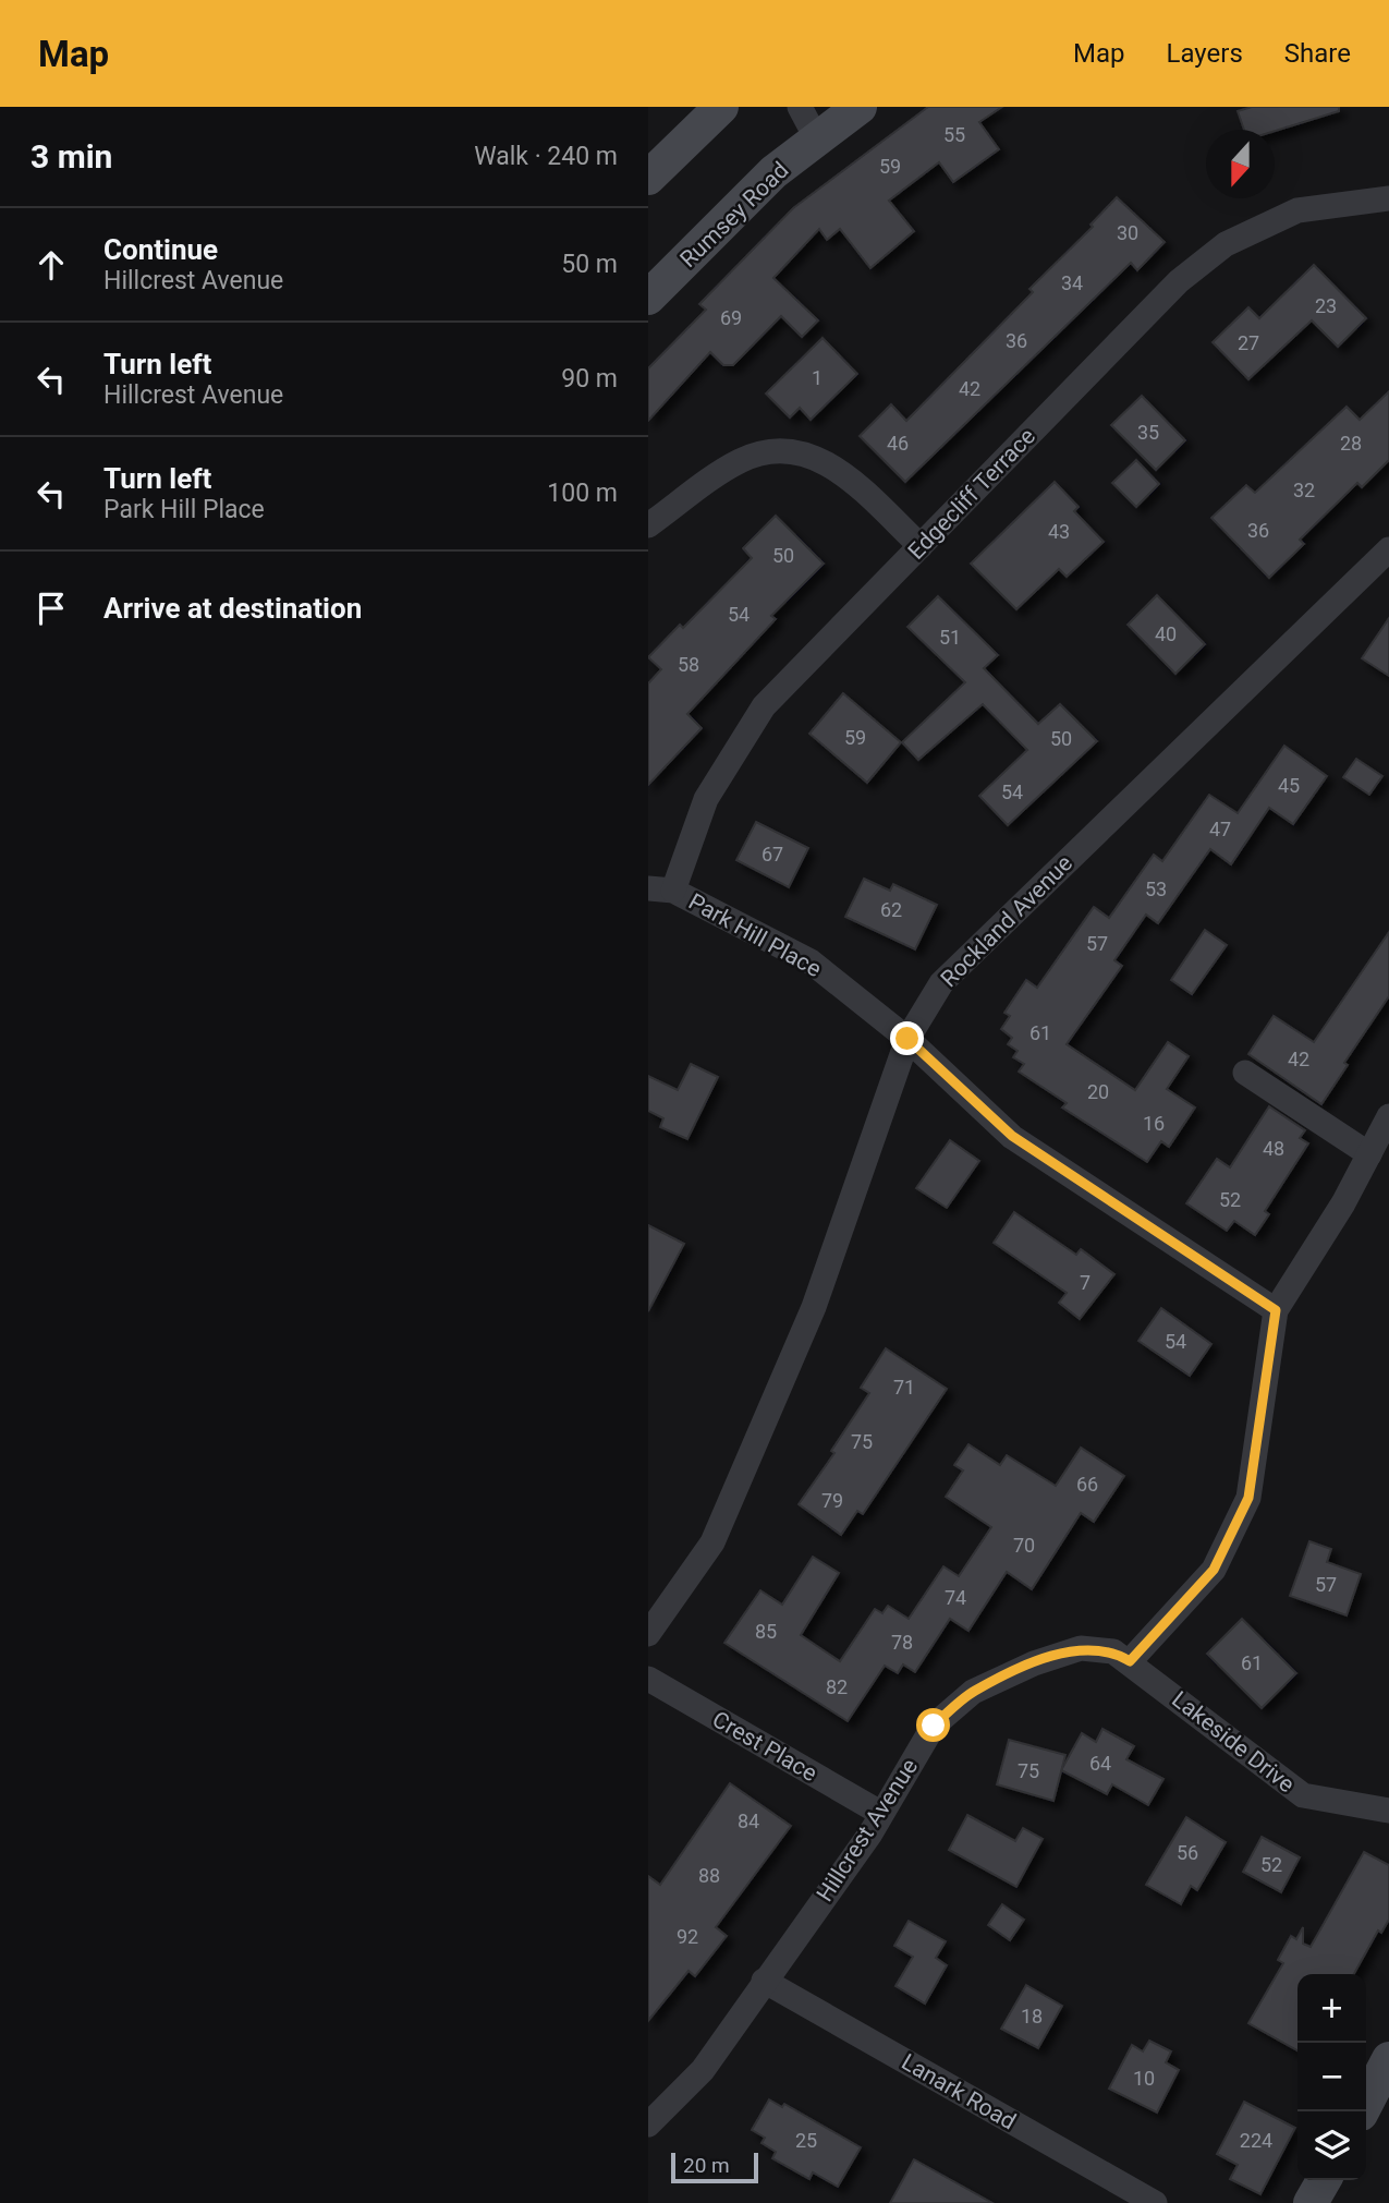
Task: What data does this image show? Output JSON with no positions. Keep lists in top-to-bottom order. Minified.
{"streets":{"street":["Rumsey Road","Edgecliff Terrace","Rockland Avenue","Park Hill Place","Lakeside Drive","Crest Place","Hillcrest Avenue","Lanark Road"]},"crossings":[["Edgecliff Terrace","Park Hill Place"],["Rockland Avenue","Park Hill Place"],["Lakeside Drive","Hillcrest Avenue"],["Crest Place","Hillcrest Avenue"],["Hillcrest Avenue","Lanark Road"]],"house_numbers":["55","59","30","34","23","69","36","27","1","42","35","46","28","32","36","43","50","54","40","51","58","59","50","45","54","47","67","53","62","57","61","42","20","16","48","52","7","54","71","75","66","79","70","57","74","85","78","61","82","64","75","84","56","52","88","92","18","10","25","224"],"scale_bar":"20 m","north":"bottom","page":{"header":"Map","nav":["Map","Layers","Share"],"heading":["3 min","Walk · 240 m"],"list":[["Continue","Hillcrest Avenue","50 m"],["Turn left","Hillcrest Avenue","90 m"],["Turn left","Park Hill Place","100 m"],"Arrive at destination"],"map_buttons":["+","−"],"scale":"20 m"}}
